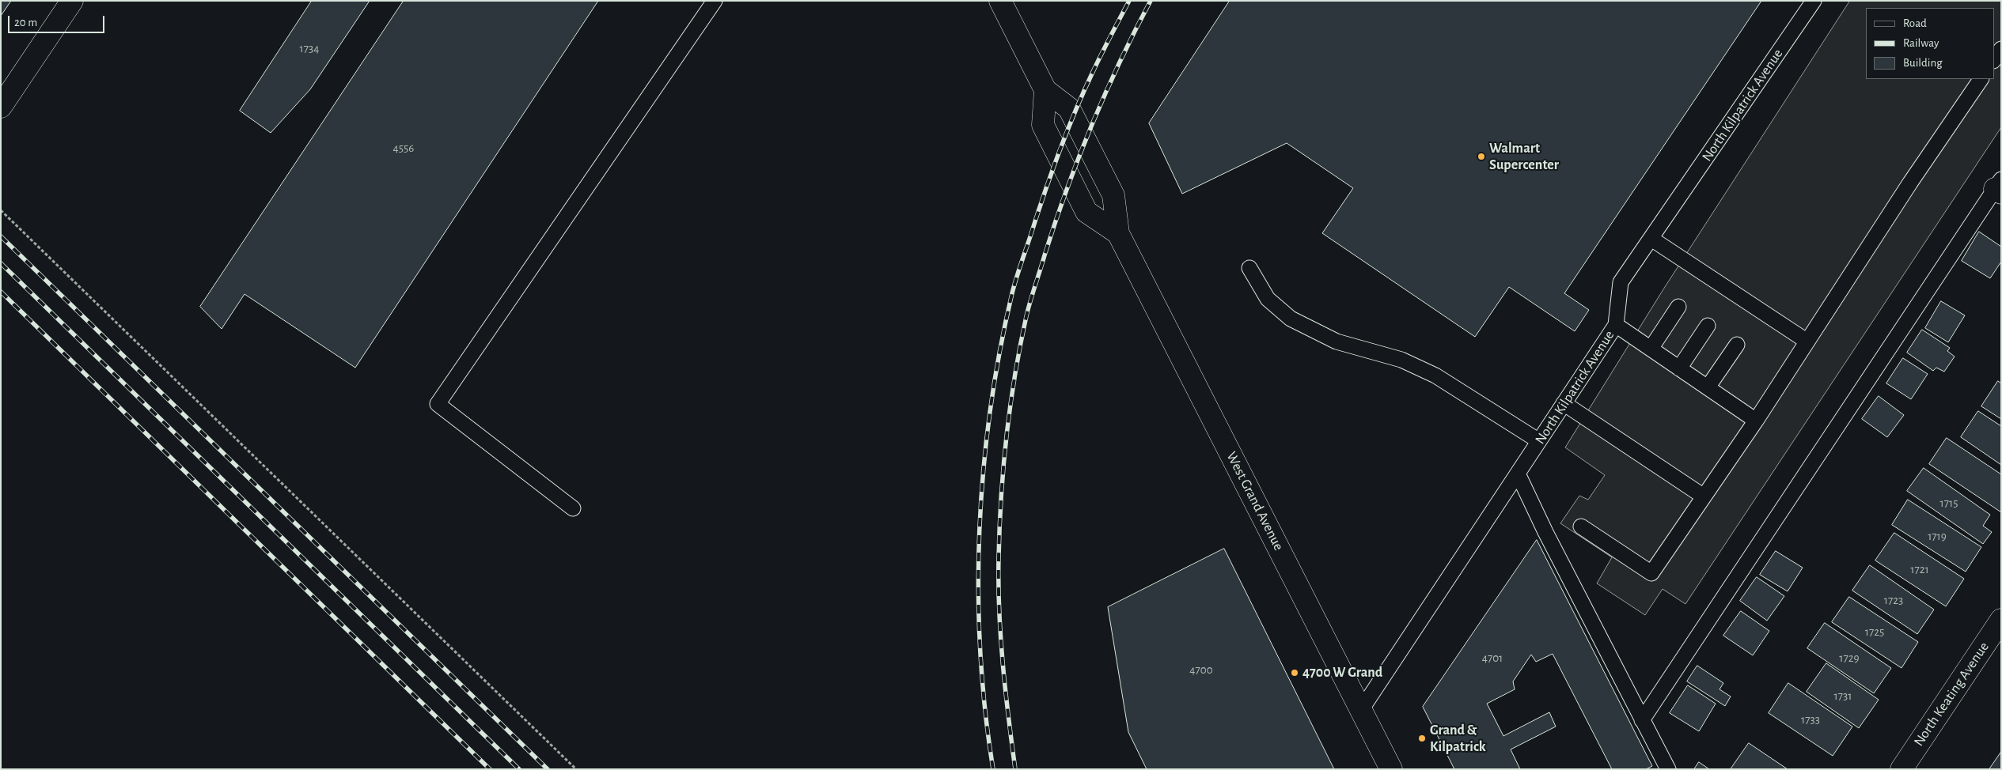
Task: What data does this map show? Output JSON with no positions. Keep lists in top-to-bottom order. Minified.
{"streets":{"main road":["West Grand Avenue","North Keating Avenue"],"lane":["North Kilpatrick Avenue"]},"crossings":[["North Kilpatrick Avenue","West Grand Avenue"]],"places":["Walmart Supercenter","4700 W Grand","Grand & Kilpatrick"],"house_numbers":["1734","4556","1715","1719","1721","1723","1725","4701","1729","4700","1731","1733"],"legend":["Road","Railway","Building"],"scale_bar":"20 m"}
